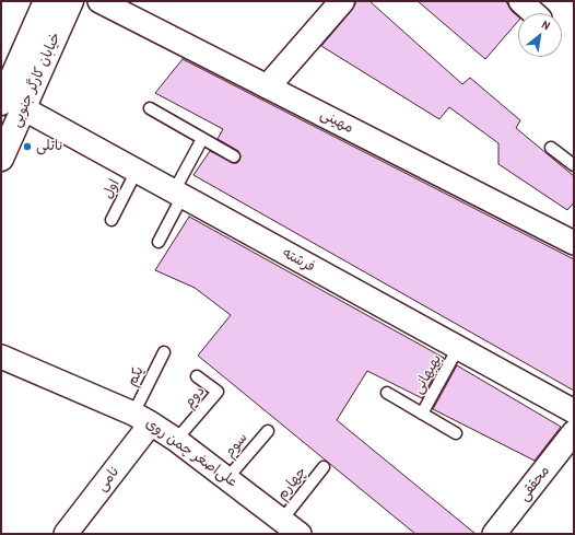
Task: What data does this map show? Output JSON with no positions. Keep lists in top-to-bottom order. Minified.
{"streets":{"main road":["خیابان کارگر جنوبی"],"street":["مهینی","فرشته","علی‌اصغر چمن روی","نامی","محققی"],"lane":["اول","بهبهانی","یکم","دوم","سوم","چهارم"]},"crossings":[["خیابان کارگر جنوبی","فرشته"],["اول","فرشته"],["فرشته","بهبهانی"],["یکم","علی‌اصغر چمن روی"],["یکم","نامی"],["دوم","علی‌اصغر چمن روی"],["سوم","علی‌اصغر چمن روی"],["علی‌اصغر چمن روی","نامی"],["علی‌اصغر چمن روی","چهارم"]],"places":["ناتلی"],"north":"top right"}
